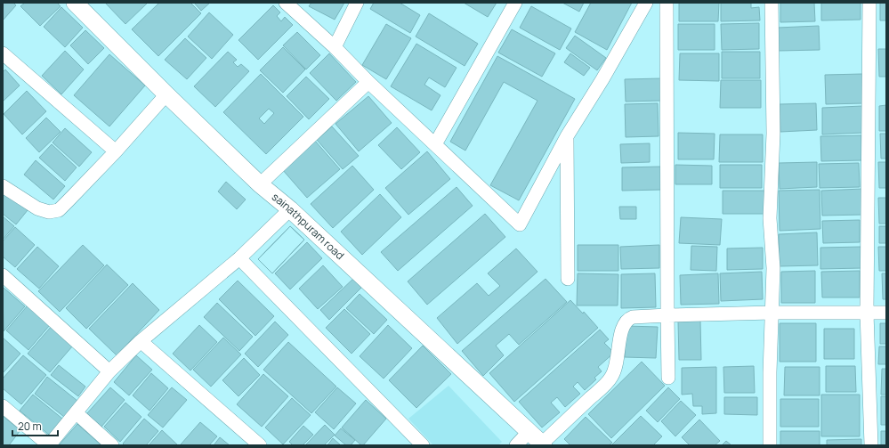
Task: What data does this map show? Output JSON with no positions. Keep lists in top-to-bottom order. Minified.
{"streets":{"street":["sainathpuram road"]},"scale_bar":"20 m"}
